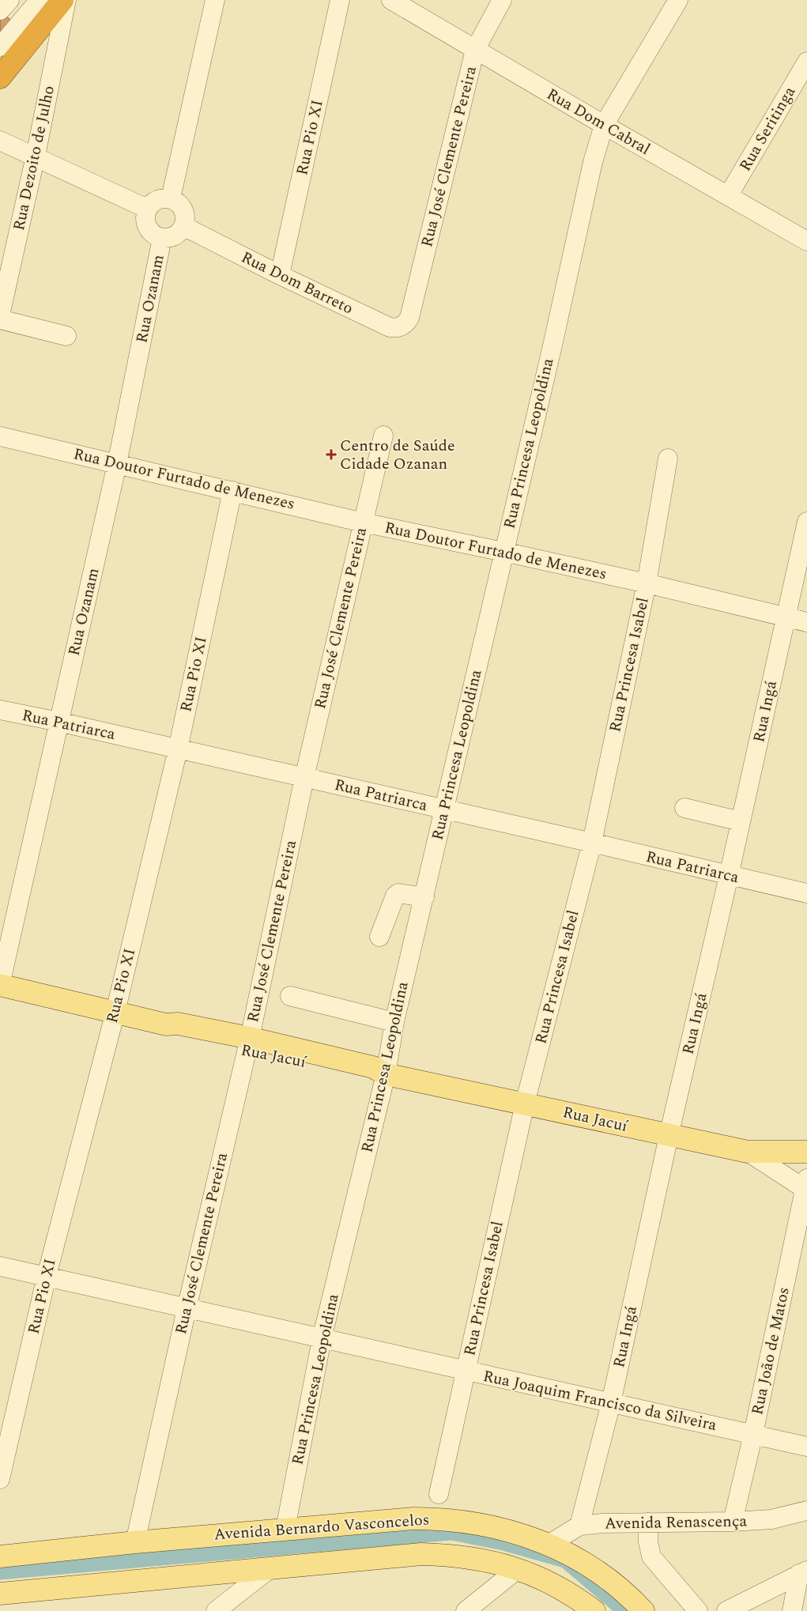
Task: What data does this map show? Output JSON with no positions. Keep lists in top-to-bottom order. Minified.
{"streets":{"main road":["Rua Jacuí","Avenida Bernardo Vasconcelos"],"street":["Rua Dom Cabral","Rua Seritinga","Rua Pio XI","Rua José Clemente Pereira","Rua Dezoito de Julho","Rua Dom Barreto","Rua Ozanam","Rua Princesa Leopoldina","Rua Doutor Furtado de Menezes","Rua Princesa Isabel","Rua Ingá","Rua Patriarca","Rua João de Matos","Rua Joaquim Francisco da Silveira","Avenida Renascença"]},"crossings":[["Rua Dom Cabral","Rua Seritinga"],["Rua Dom Cabral","Rua José Clemente Pereira"],["Rua Dom Cabral","Rua Princesa Leopoldina"],["Rua Pio XI","Rua Dom Barreto"],["Rua Pio XI","Rua Doutor Furtado de Menezes"],["Rua Pio XI","Rua Patriarca"],["Rua Pio XI","Rua Jacuí"],["Rua Pio XI","Rua Joaquim Francisco da Silveira"],["Rua José Clemente Pereira","Rua Dom Barreto"],["Rua José Clemente Pereira","Rua Doutor Furtado de Menezes"],["Rua José Clemente Pereira","Rua Patriarca"],["Rua José Clemente Pereira","Rua Jacuí"],["Rua José Clemente Pereira","Rua Joaquim Francisco da Silveira"],["Rua José Clemente Pereira","Avenida Bernardo Vasconcelos"],["Rua Dom Barreto","Rua Ozanam"],["Rua Ozanam","Rua Doutor Furtado de Menezes"],["Rua Ozanam","Rua Patriarca"],["Rua Ozanam","Rua Jacuí"],["Rua Princesa Leopoldina","Rua Doutor Furtado de Menezes"],["Rua Princesa Leopoldina","Rua Patriarca"],["Rua Princesa Leopoldina","Rua Jacuí"],["Rua Princesa Leopoldina","Rua Joaquim Francisco da Silveira"],["Rua Princesa Leopoldina","Avenida Bernardo Vasconcelos"],["Rua Doutor Furtado de Menezes","Rua Princesa Isabel"],["Rua Doutor Furtado de Menezes","Rua Ingá"],["Rua Princesa Isabel","Rua Patriarca"],["Rua Princesa Isabel","Rua Jacuí"],["Rua Princesa Isabel","Rua Joaquim Francisco da Silveira"],["Rua Ingá","Rua Patriarca"],["Rua Ingá","Rua Jacuí"],["Rua Ingá","Rua Joaquim Francisco da Silveira"],["Rua Ingá","Avenida Renascença"],["Rua João de Matos","Rua Joaquim Francisco da Silveira"],["Rua João de Matos","Avenida Renascença"],["Avenida Renascença","Avenida Bernardo Vasconcelos"]],"places":{"health":["Centro de Saúde Cidade Ozanan"]}}
